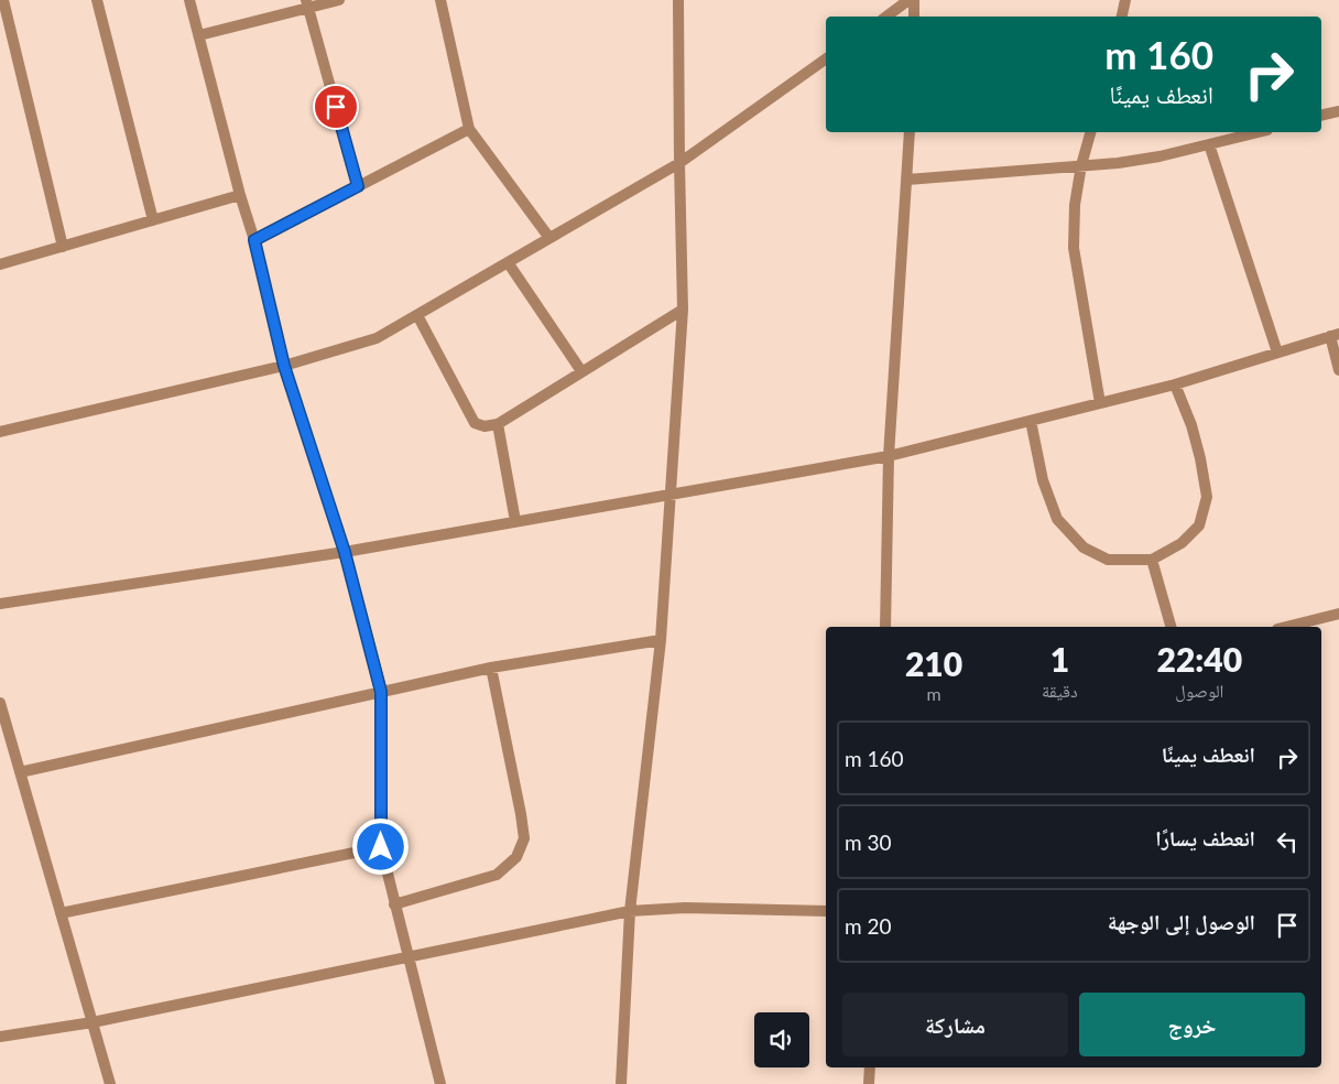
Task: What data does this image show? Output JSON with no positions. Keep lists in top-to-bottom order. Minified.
{"page":{"turn":["160 m","انعطف يمينًا"],"eta":["22:40","الوصول","1","دقيقة","210","m"],"list":[{"name":"انعطف يمينًا","value":"160 m"},{"name":"انعطف يسارًا","value":"30 m"},{"name":"الوصول إلى الوجهة","value":"20 m"}],"buttons":["خروج","مشاركة"]}}
